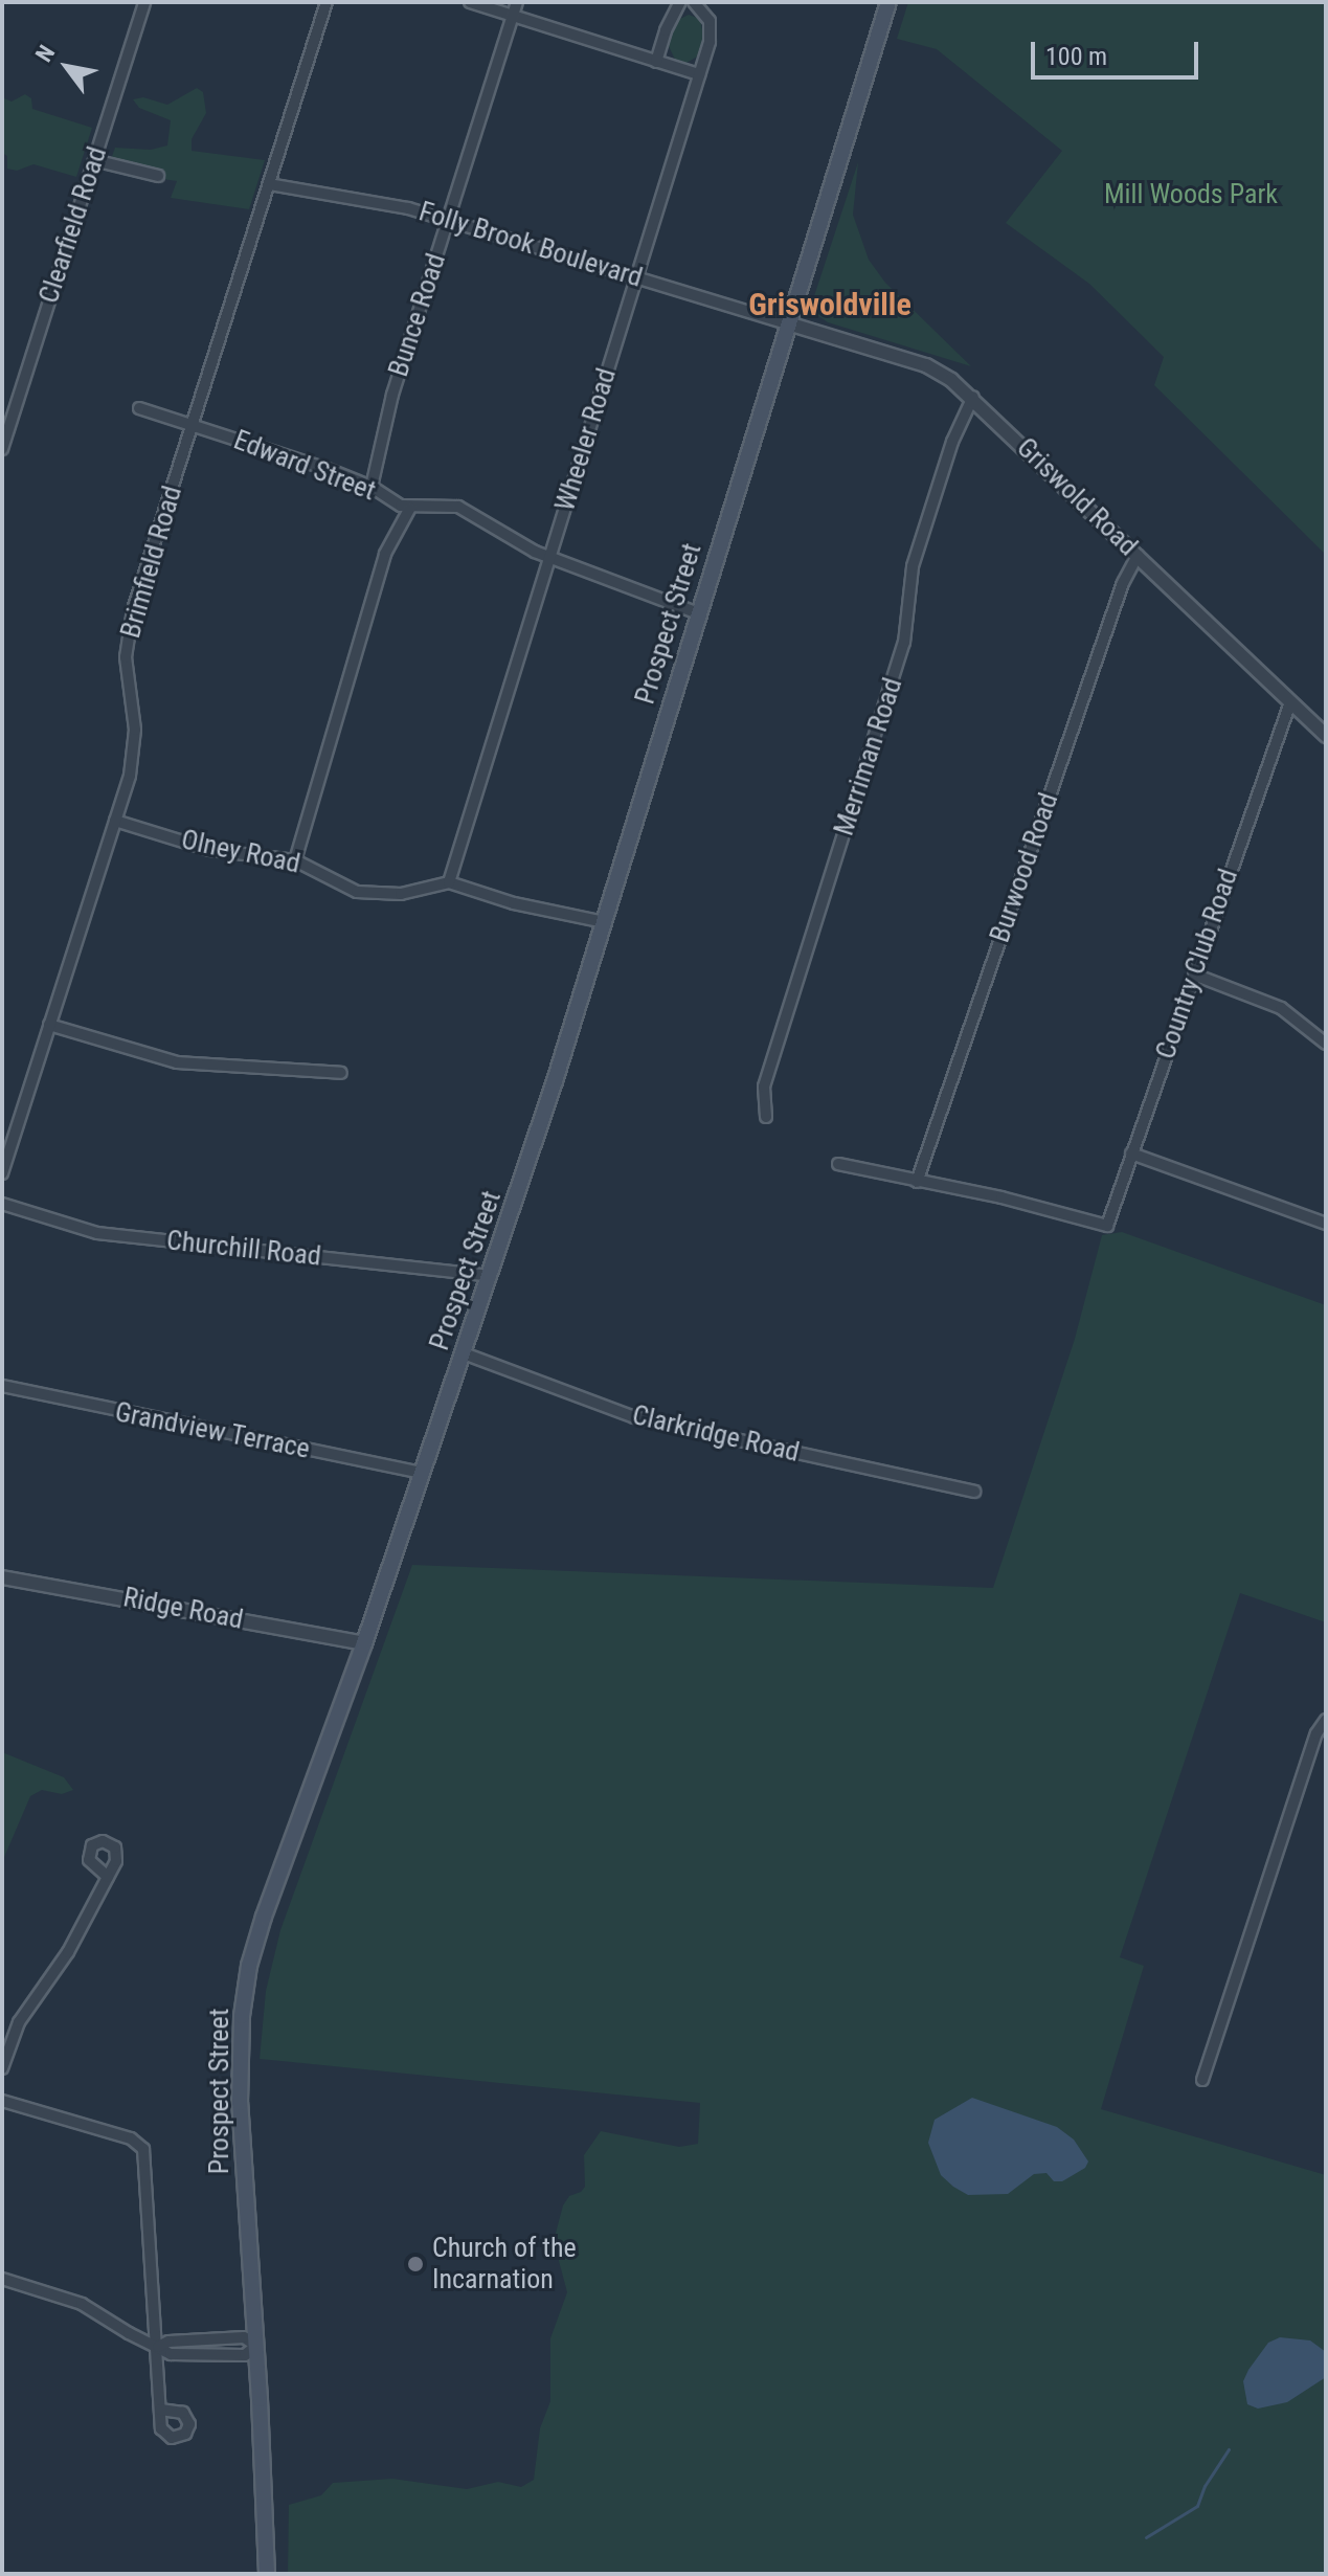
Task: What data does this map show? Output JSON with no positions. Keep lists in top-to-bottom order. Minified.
{"streets":{"main road":["Prospect Street"],"street":["Clearfield Road","Folly Brook Boulevard","Bunce Road","Wheeler Road","Edward Street","Griswold Road","Brimfield Road","Merriman Road","Olney Road","Burwood Road","Country Club Road","Churchill Road","Grandview Terrace","Clarkridge Road","Ridge Road"]},"crossings":[["Folly Brook Boulevard","Bunce Road"],["Folly Brook Boulevard","Wheeler Road"],["Folly Brook Boulevard","Griswold Road"],["Folly Brook Boulevard","Brimfield Road"],["Folly Brook Boulevard","Prospect Street"],["Bunce Road","Edward Street"],["Wheeler Road","Edward Street"],["Wheeler Road","Olney Road"],["Edward Street","Brimfield Road"],["Edward Street","Prospect Street"],["Griswold Road","Prospect Street"],["Griswold Road","Merriman Road"],["Griswold Road","Burwood Road"],["Griswold Road","Country Club Road"],["Brimfield Road","Olney Road"],["Prospect Street","Churchill Road"],["Prospect Street","Grandview Terrace"],["Prospect Street","Clarkridge Road"],["Prospect Street","Ridge Road"],["Burwood Road","Country Club Road"]],"districts":["Griswoldville"],"parks":["Mill Woods Park"],"places":["Church of the Incarnation"],"scale_bar":"100 m","north":"top left"}
